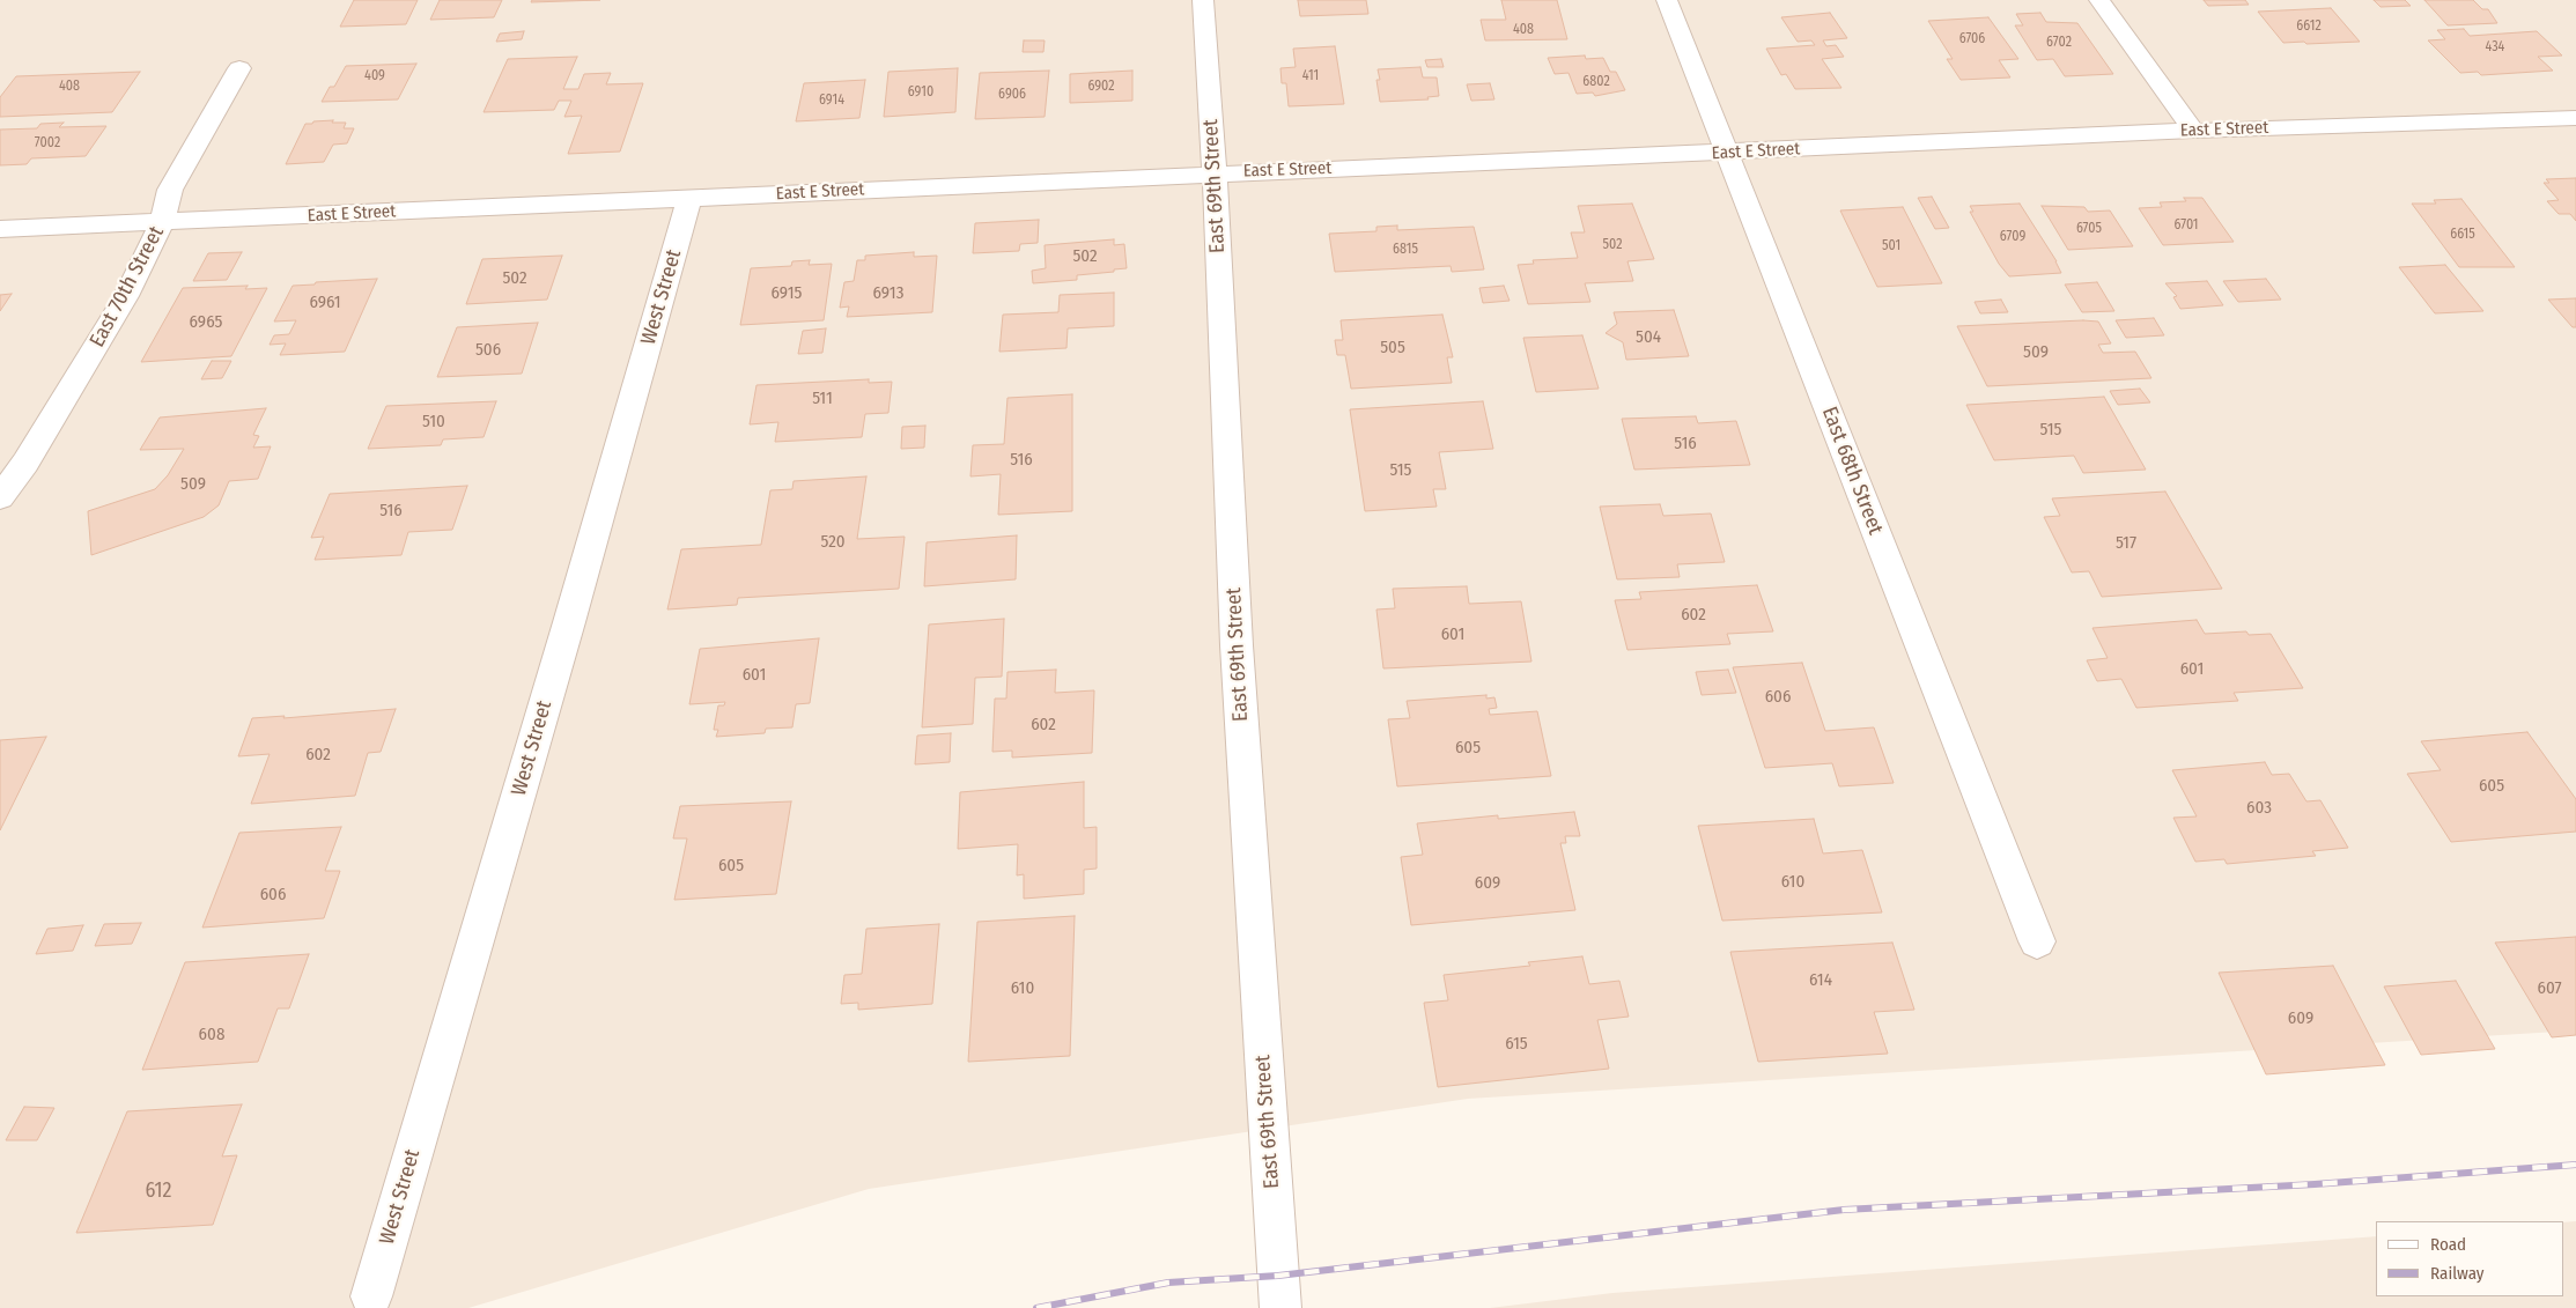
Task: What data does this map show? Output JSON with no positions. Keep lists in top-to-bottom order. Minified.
{"streets":{"street":["East E Street","East 69th Street","East 70th Street","West Street","East 68th Street"]},"crossings":[["East E Street","East 69th Street"],["East E Street","East 70th Street"],["East E Street","West Street"],["East E Street","East 68th Street"]],"house_numbers":["6612","408","6706","6702","434","409","411","6802","408","6902","6910","6906","6914","7002","6701","6705","6615","6709","502","501","6815","502","502","6915","6913","6961","6965","504","505","506","509","511","510","515","516","516","515","509","516","520","517","602","601","601","601","606","602","605","602","605","603","605","610","609","606","614","610","607","609","608","615","612"],"legend":["Road","Railway"]}
